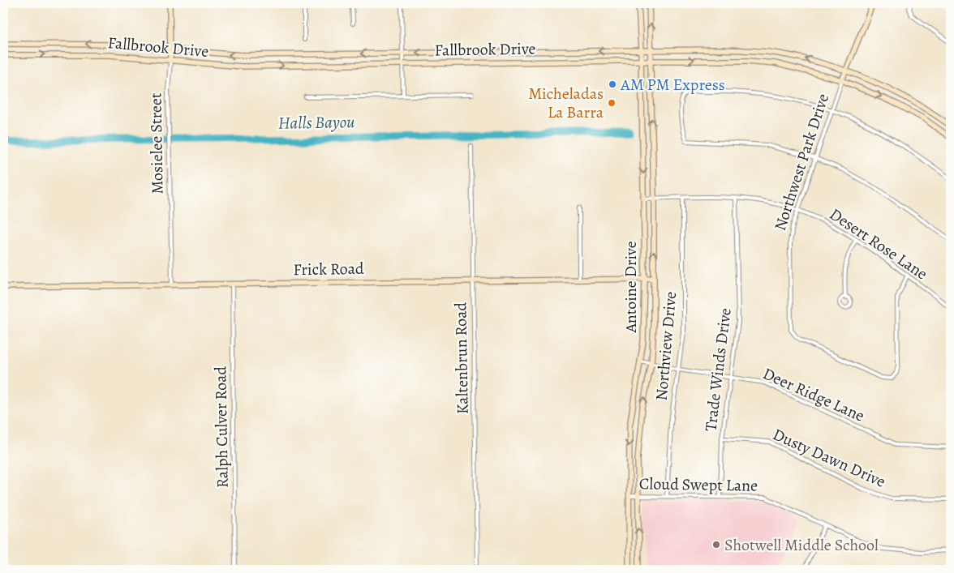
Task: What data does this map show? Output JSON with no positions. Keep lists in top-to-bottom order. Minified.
{"streets":{"main road":["Fallbrook Drive","Mosielee Street","Northwest Park Drive","Frick Road","Antoine Drive"],"street":["Desert Rose Lane","Northview Drive","Kaltenbrun Road","Trade Winds Drive","Deer Ridge Lane","Ralph Culver Road","Dusty Dawn Drive","Cloud Swept Lane"]},"crossings":[["Fallbrook Drive","Mosielee Street"],["Fallbrook Drive","Northwest Park Drive"],["Fallbrook Drive","Antoine Drive"],["Mosielee Street","Frick Road"],["Northwest Park Drive","Desert Rose Lane"],["Desert Rose Lane","Antoine Drive"],["Desert Rose Lane","Northview Drive"],["Desert Rose Lane","Trade Winds Drive"],["Frick Road","Antoine Drive"],["Frick Road","Kaltenbrun Road"],["Frick Road","Ralph Culver Road"],["Antoine Drive","Deer Ridge Lane"],["Antoine Drive","Cloud Swept Lane"],["Northview Drive","Deer Ridge Lane"],["Northview Drive","Cloud Swept Lane"],["Trade Winds Drive","Deer Ridge Lane"],["Trade Winds Drive","Dusty Dawn Drive"],["Trade Winds Drive","Cloud Swept Lane"]],"water":["Halls Bayou"],"places":["AM PM Express","Micheladas La Barra","Shotwell Middle School"]}
